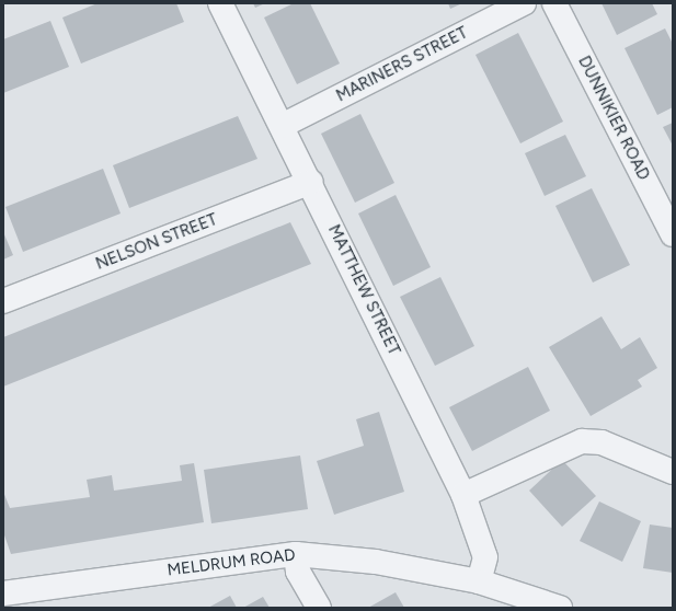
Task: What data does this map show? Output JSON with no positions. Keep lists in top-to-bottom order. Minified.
{"streets":{"street":["MARINERS STREET","DUNNIKIER ROAD","NELSON STREET","MATTHEW STREET","MELDRUM ROAD"]},"crossings":[["MARINERS STREET","MATTHEW STREET"],["NELSON STREET","MATTHEW STREET"],["MATTHEW STREET","MELDRUM ROAD"]]}
